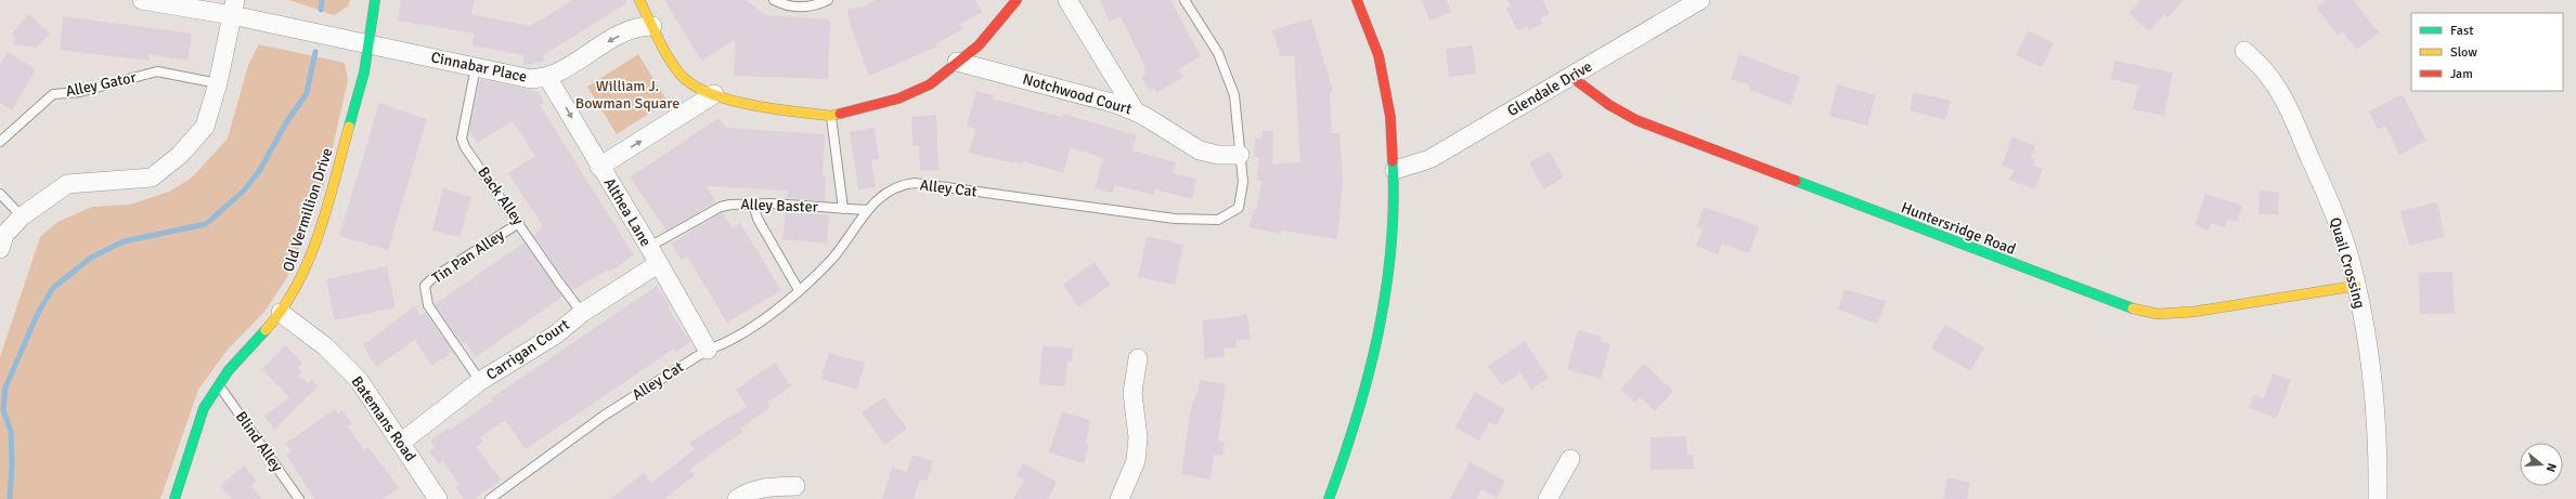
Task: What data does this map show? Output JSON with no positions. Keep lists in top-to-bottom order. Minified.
{"streets":{"street":["Cinnabar Place","Glendale Drive","Notchwood Court","Old Vermillion Drive","Althea Lane","Huntersridge Road","Quail Crossing","Carrigan Court","Batemans Road"],"lane":["Alley Gator","Alley Cat","Back Alley","Alley Baster","Tin Pan Alley","Blind Alley"]},"crossings":[["Cinnabar Place","Back Alley"],["Cinnabar Place","Old Vermillion Drive"],["Cinnabar Place","Althea Lane"],["Glendale Drive","Huntersridge Road"],["Notchwood Court","Alley Cat"],["Alley Cat","Alley Baster"],["Alley Cat","Althea Lane"],["Back Alley","Tin Pan Alley"],["Back Alley","Carrigan Court"],["Alley Baster","Althea Lane"],["Old Vermillion Drive","Batemans Road"],["Old Vermillion Drive","Blind Alley"],["Althea Lane","Carrigan Court"],["Huntersridge Road","Quail Crossing"],["Tin Pan Alley","Carrigan Court"],["Carrigan Court","Batemans Road"]],"parks":["William J. Bowman Square"],"legend":["Fast","Slow","Jam"],"north":"right"}
